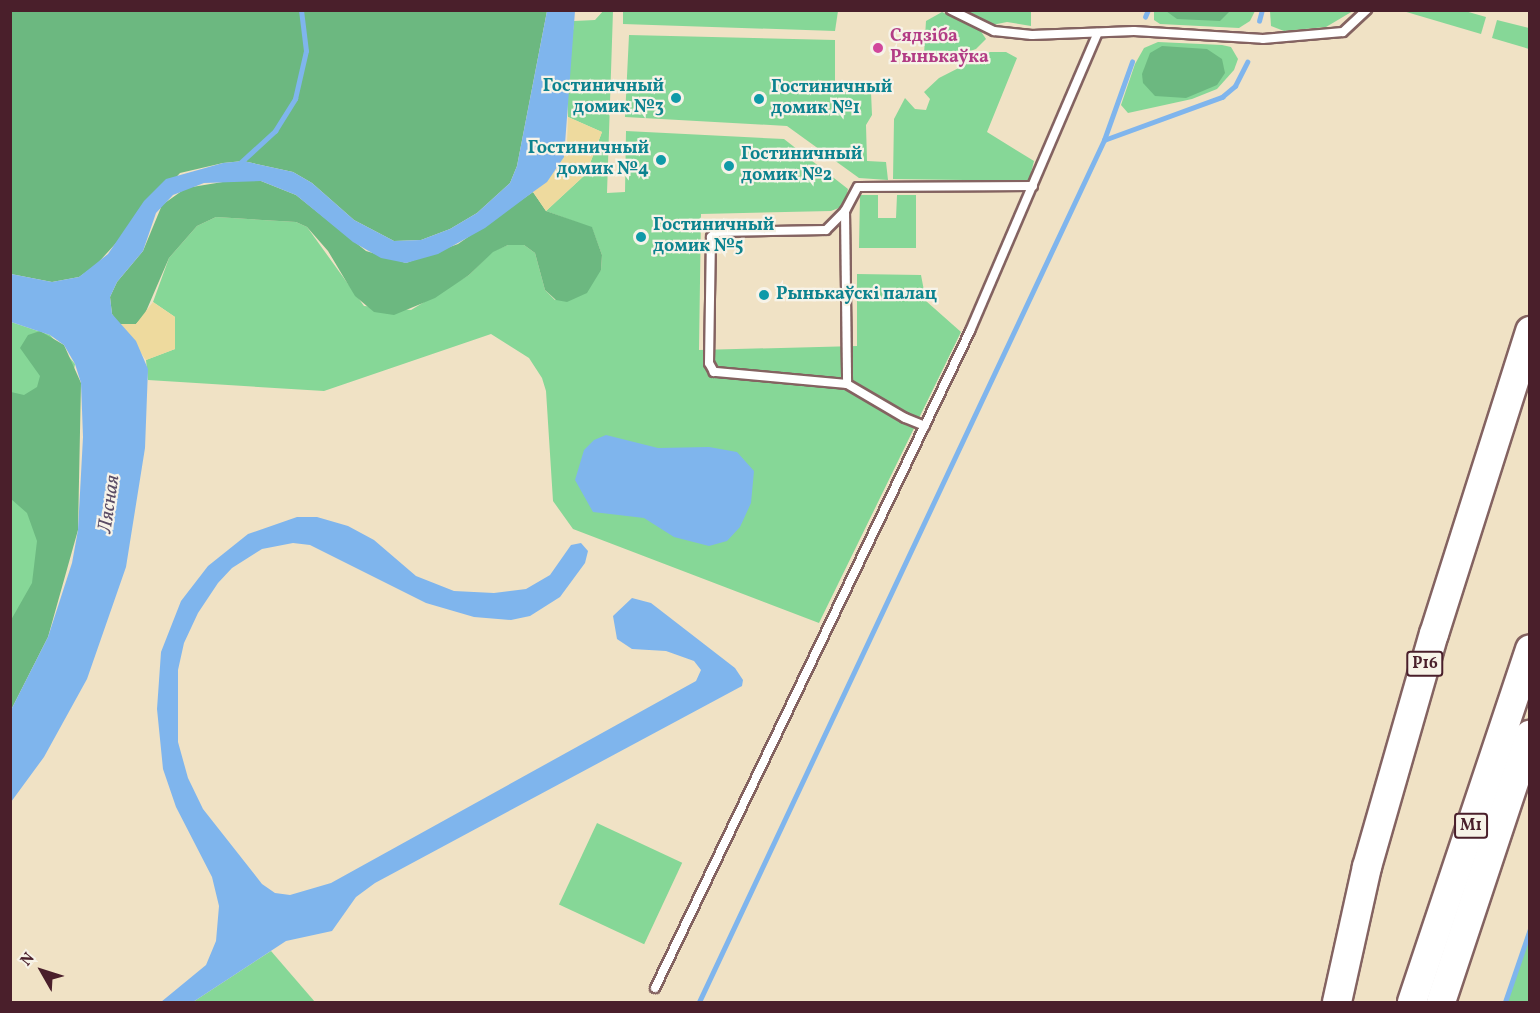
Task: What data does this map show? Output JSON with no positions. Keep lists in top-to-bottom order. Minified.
{"streets":{"highway":["Р16","М1"]},"water":["Лясная"],"places":["Сядзіба Рынькаўка","Гостиничный домик №3","Гостиничный домик №1","Гостиничный домик №4","Гостиничный домик №2","Гостиничный домик №5","Рынькаўскi палац"],"north":"top left"}
